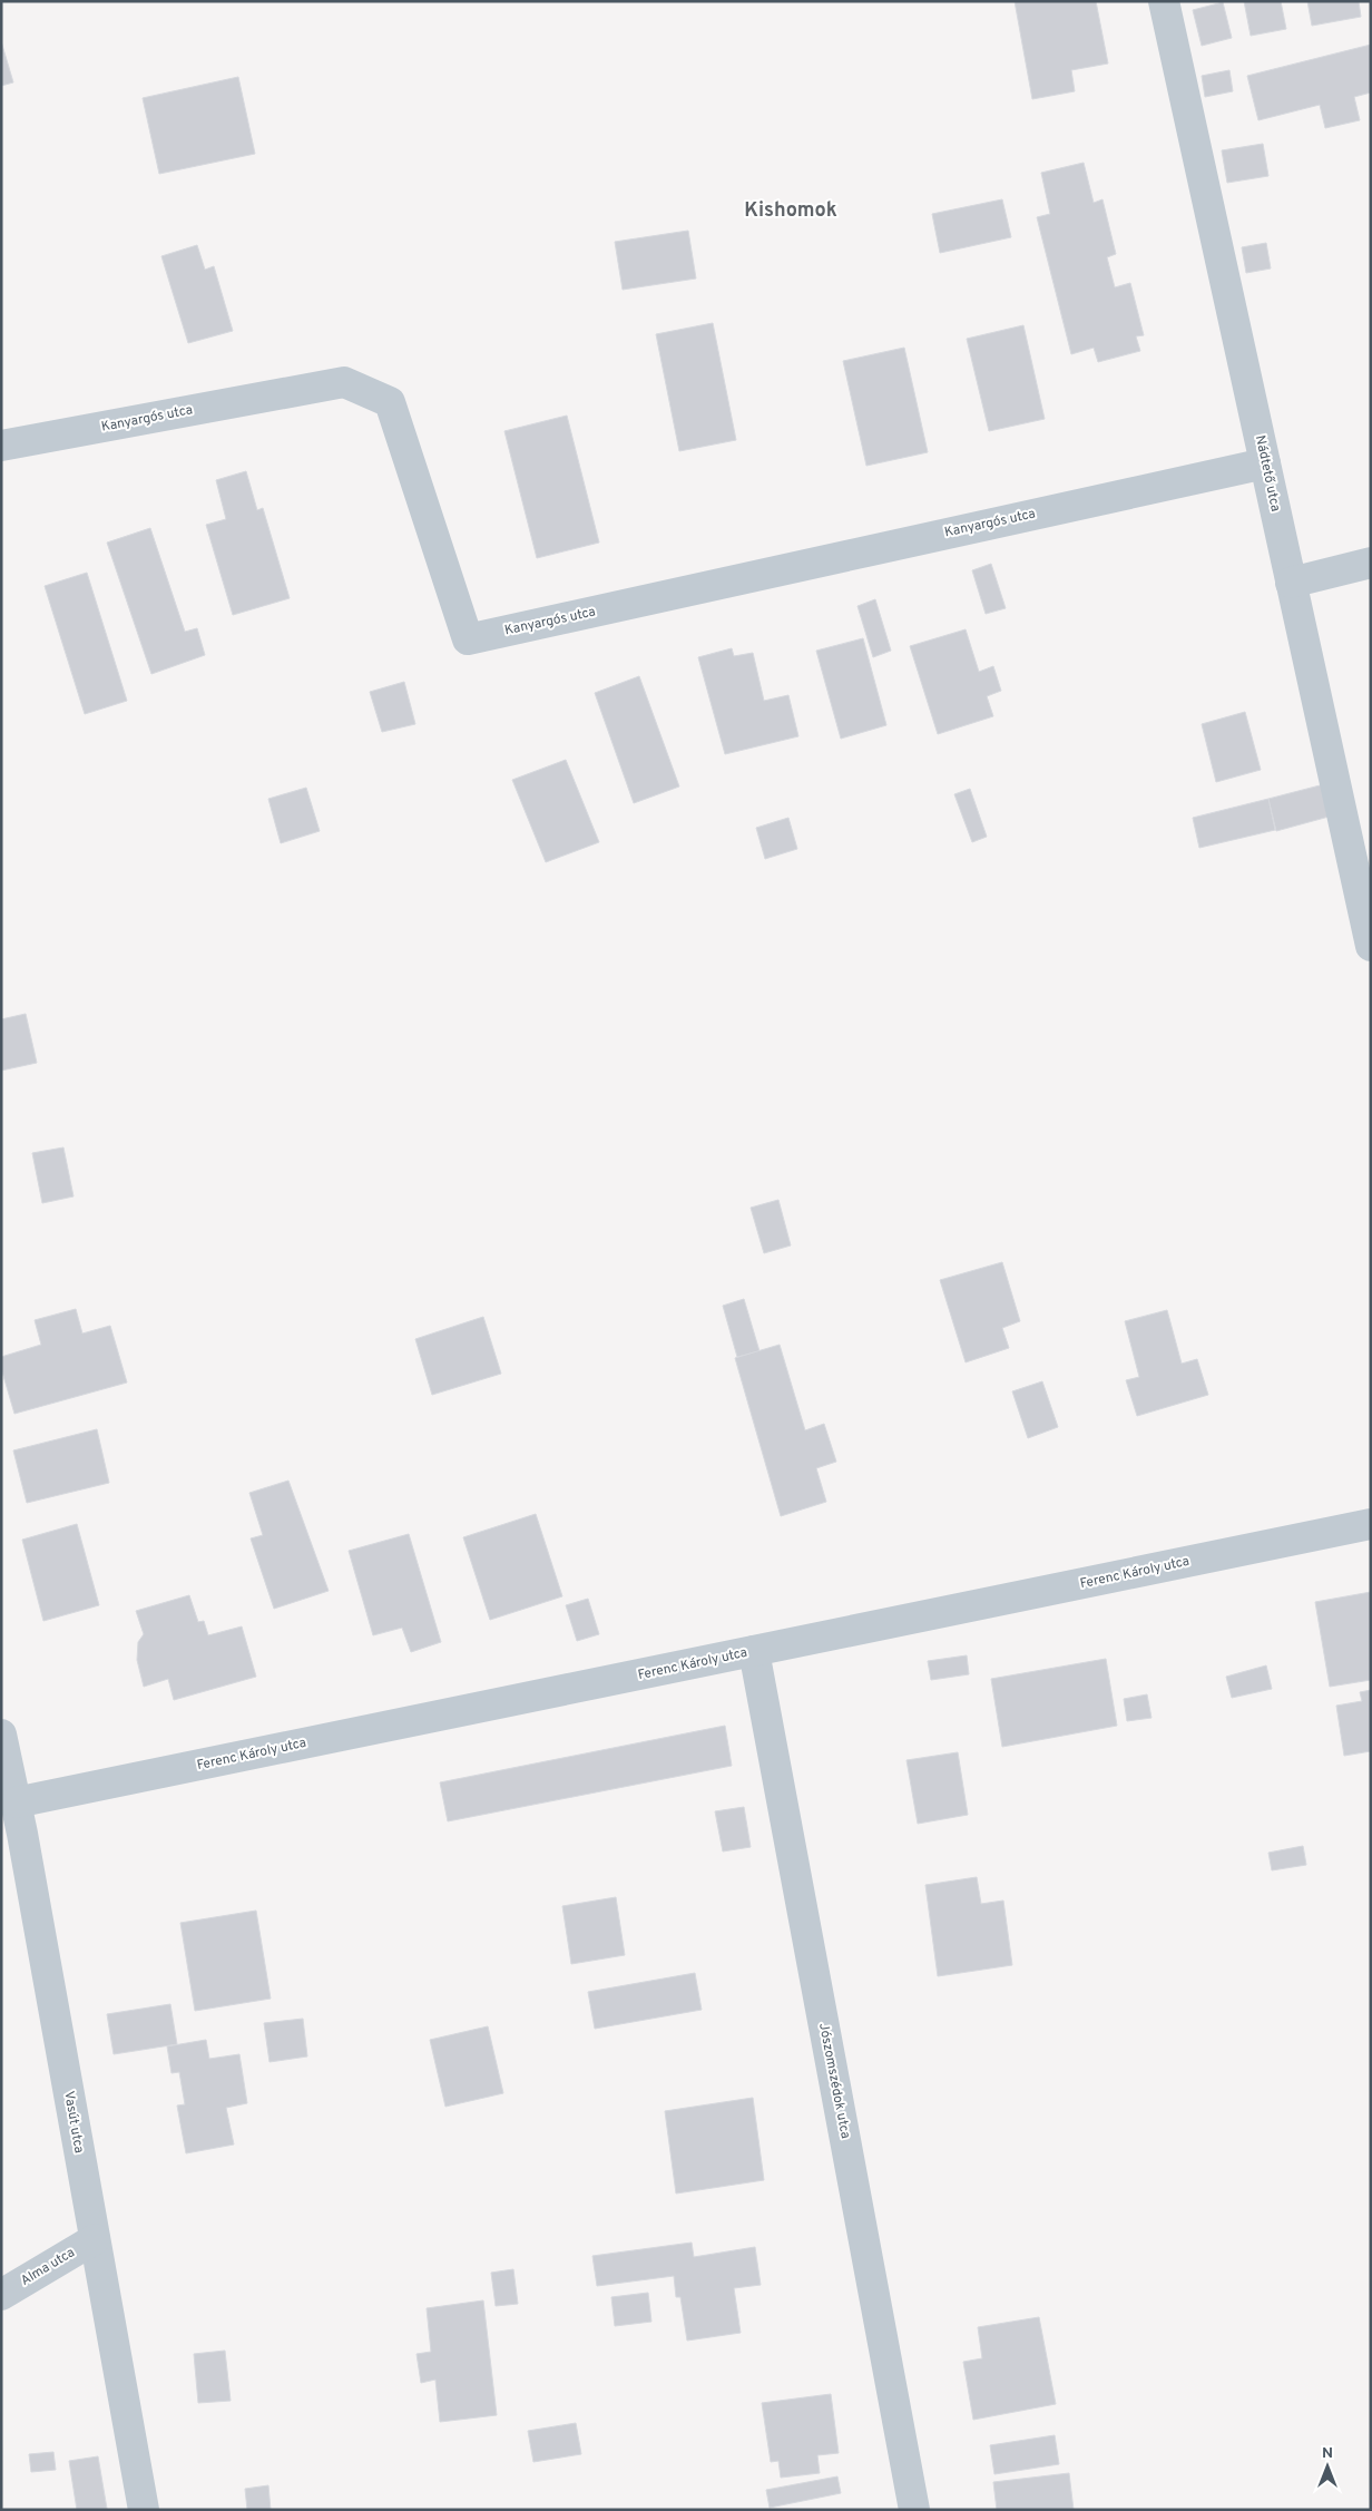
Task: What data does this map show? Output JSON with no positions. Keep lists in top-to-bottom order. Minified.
{"streets":{"street":["Kanyargós utca","Nádtető utca","Ferenc Károly utca","Jószomszédok utca","Vasút utca","Alma utca"]},"crossings":[["Kanyargós utca","Nádtető utca"],["Ferenc Károly utca","Jószomszédok utca"],["Ferenc Károly utca","Vasút utca"],["Vasút utca","Alma utca"]],"districts":["Kishomok"],"north":"top"}
